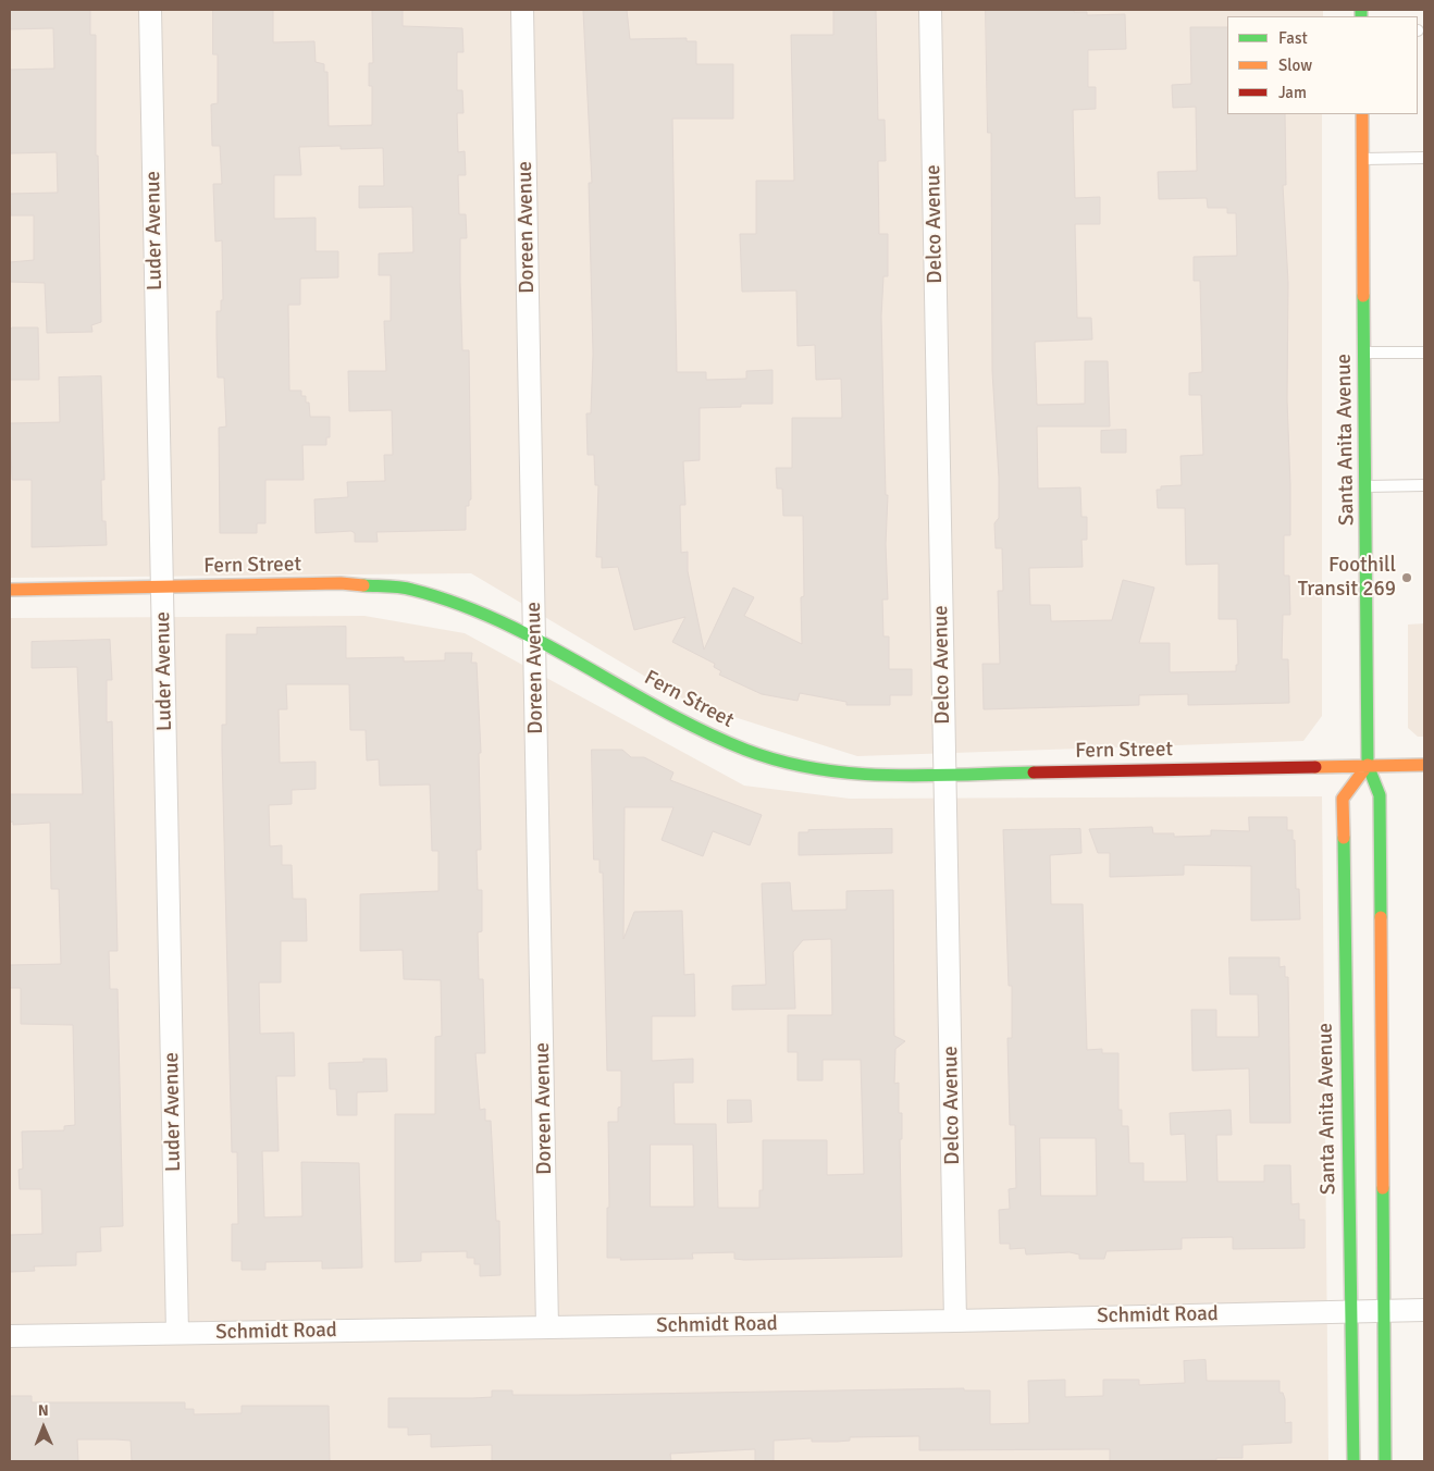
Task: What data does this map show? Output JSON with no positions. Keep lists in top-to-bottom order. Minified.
{"streets":{"main road":["Santa Anita Avenue","Fern Street"],"street":["Delco Avenue","Doreen Avenue","Luder Avenue","Schmidt Road"]},"crossings":[["Delco Avenue","Fern Street"],["Delco Avenue","Schmidt Road"],["Doreen Avenue","Fern Street"],["Doreen Avenue","Schmidt Road"],["Luder Avenue","Fern Street"],["Luder Avenue","Schmidt Road"],["Santa Anita Avenue","Fern Street"],["Santa Anita Avenue","Schmidt Road"]],"places":["Foothill Transit 269"],"legend":["Fast","Slow","Jam"],"north":"top"}
